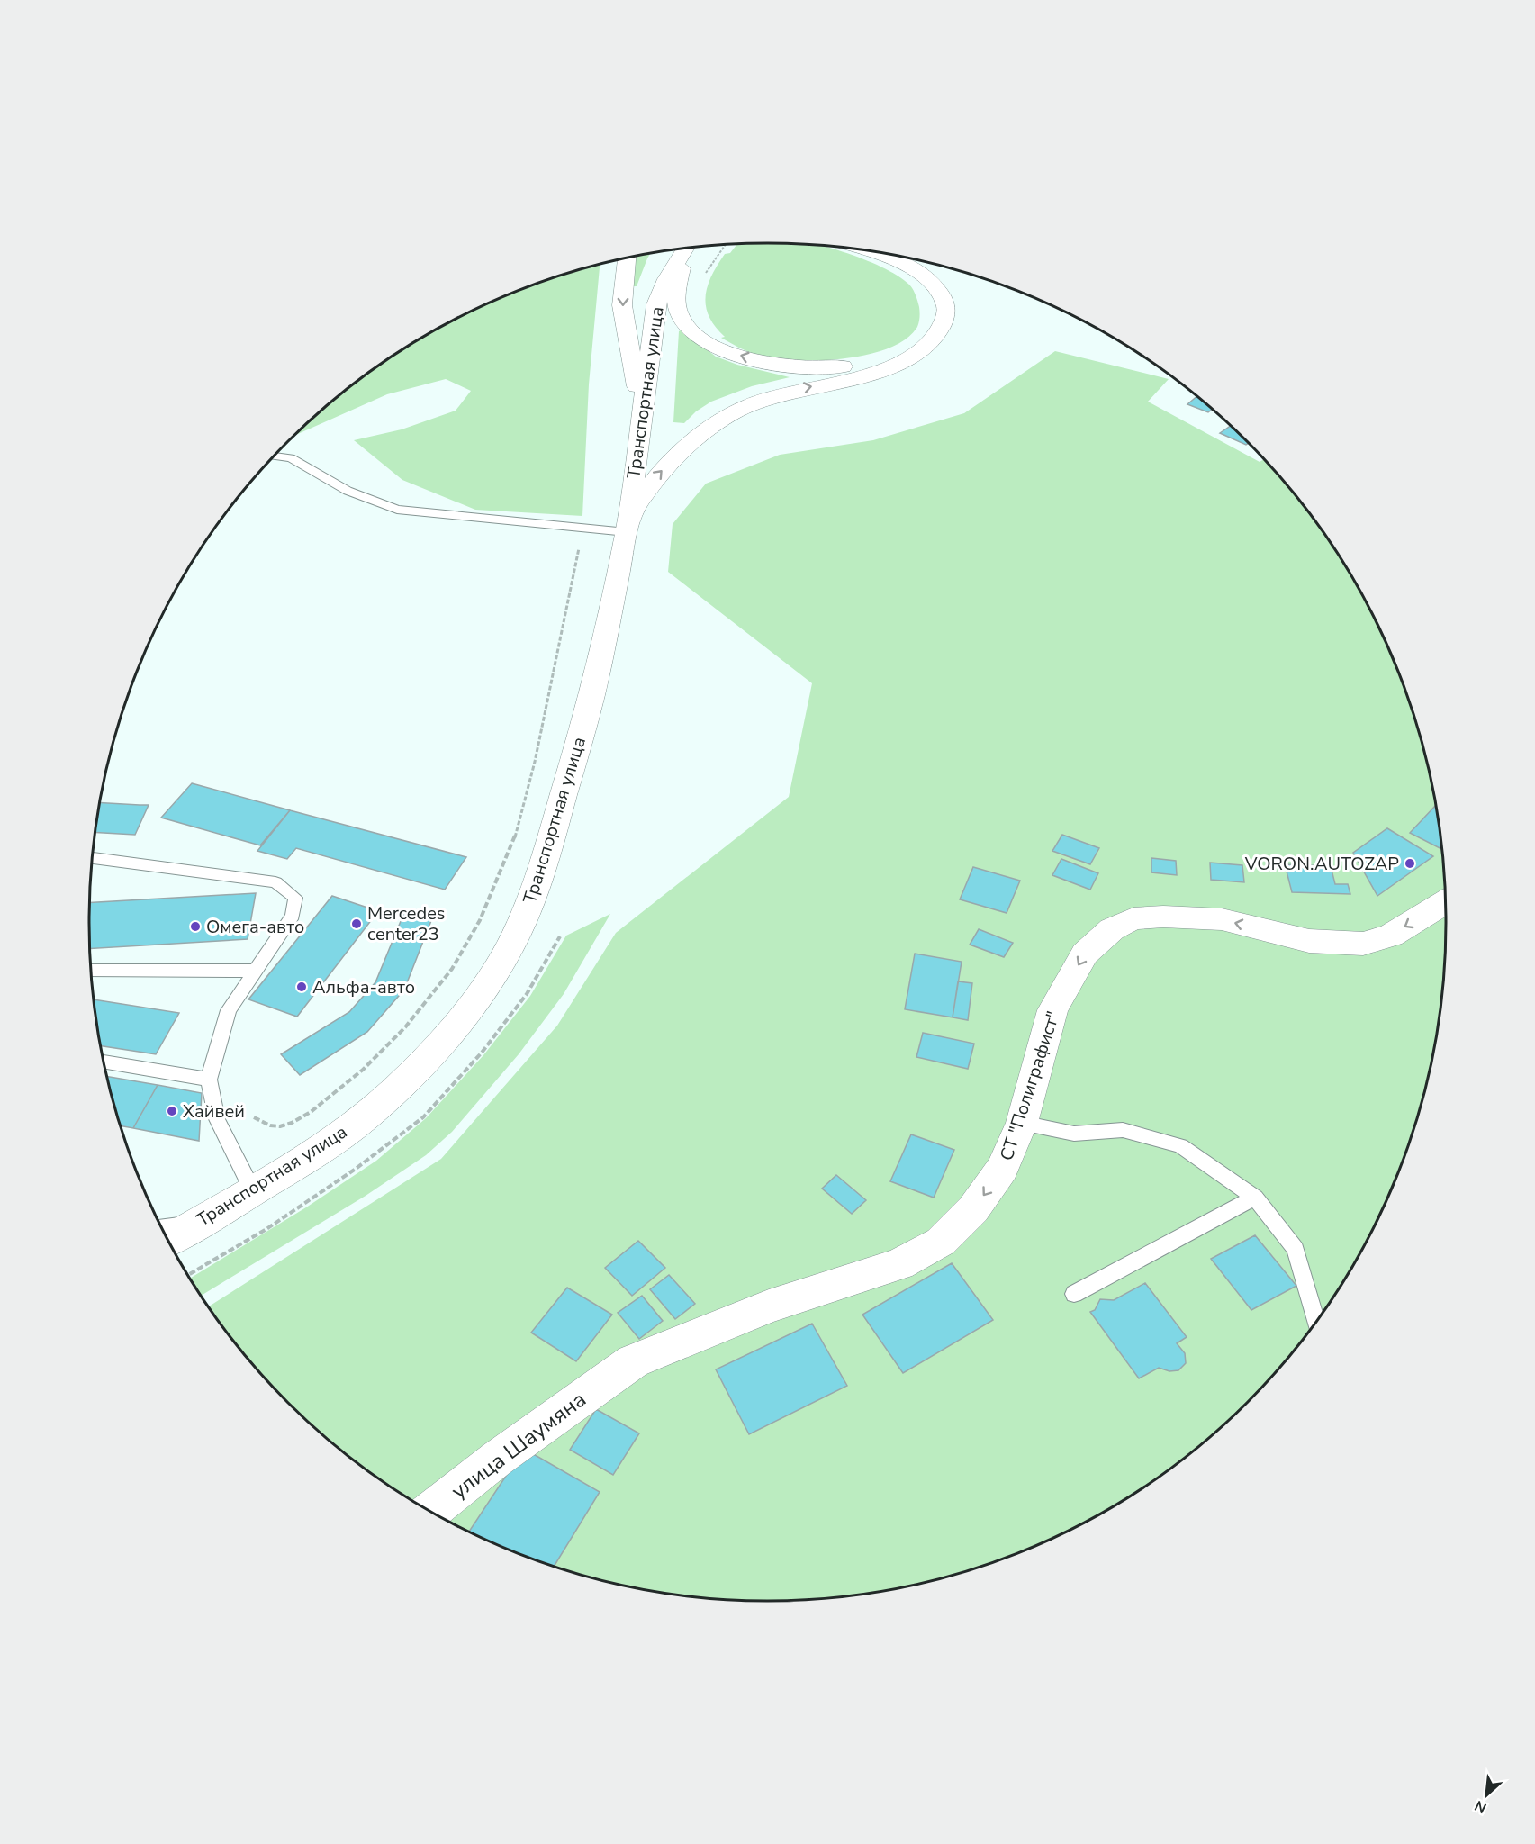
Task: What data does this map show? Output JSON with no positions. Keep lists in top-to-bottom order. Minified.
{"streets":{"main road":["Транспортная улица","СТ \"Полиграфист\"","улица Шаумяна"]},"crossings":[["СТ \"Полиграфист\"","улица Шаумяна"]],"one_way":["СТ \"Полиграфист\""],"places":["VORON.AUTOZAP","Mercedes center23","Омега-авто","Альфа-авто","Хайвей"],"north":"bottom left"}
